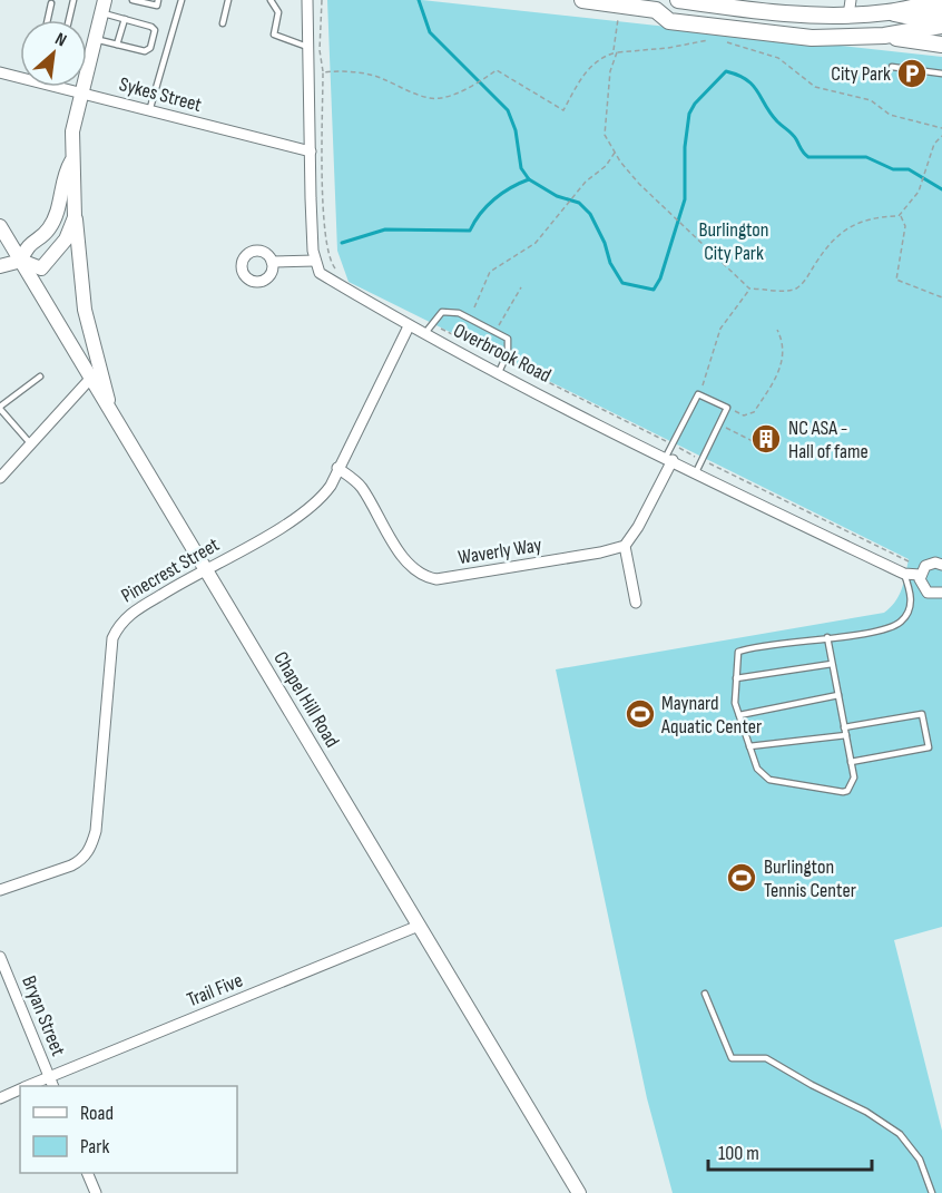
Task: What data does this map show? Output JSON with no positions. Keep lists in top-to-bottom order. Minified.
{"streets":{"main road":["Chapel Hill Road"],"street":["Sykes Street","Overbrook Road","Waverly Way","Pinecrest Street","Trail Five","Bryan Street"]},"crossings":[["Overbrook Road","Pinecrest Street"],["Waverly Way","Pinecrest Street"],["Pinecrest Street","Chapel Hill Road"],["Chapel Hill Road","Trail Five"],["Trail Five","Bryan Street"]],"parks":["Burlington City Park"],"places":{"parking":["City Park"],"building":["NC ASA - Hall of fame"],"sports":["Maynard Aquatic Center","Burlington Tennis Center"]},"legend":["Road","Park"],"scale_bar":"100 m","north":"top right"}
